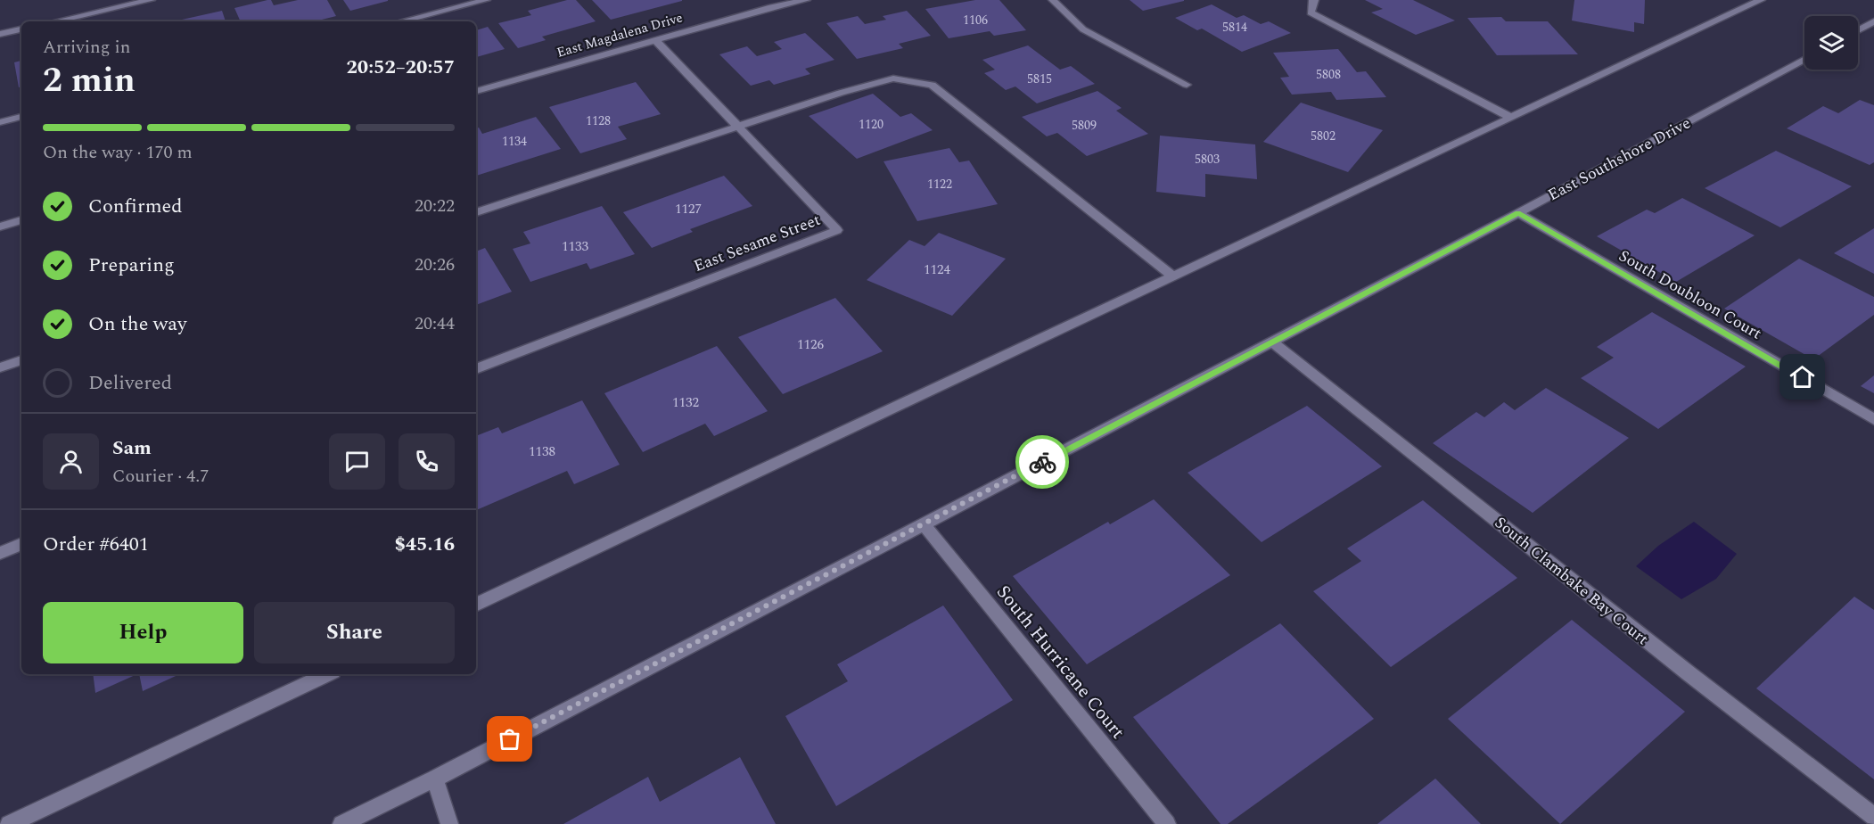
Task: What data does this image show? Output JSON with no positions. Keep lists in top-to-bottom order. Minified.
{"streets":{"street":["East Magdalena Drive","East Southshore Drive","East Sesame Street","South Doubloon Court","South Clambake Bay Court","South Hurricane Court"]},"crossings":[["East Magdalena Drive","East Sesame Street"],["East Southshore Drive","South Doubloon Court"],["East Southshore Drive","South Clambake Bay Court"],["East Southshore Drive","South Hurricane Court"]],"house_numbers":["1106","5814","5808","5815","1128","1120","5809","5802","1134","5803","1122","1127","1133","1124","1126","1132","1138"],"page":{"heading":["2 min","Arriving in","20:52–20:57"],"panel":["Sam","Courier · 4.7","Order #6401","$45.16"],"bar":"On the way · 170 m","list":[["Confirmed","20:22"],["Preparing","20:26"],["On the way","20:44"],"Delivered"],"buttons":["Help","Share"]}}
